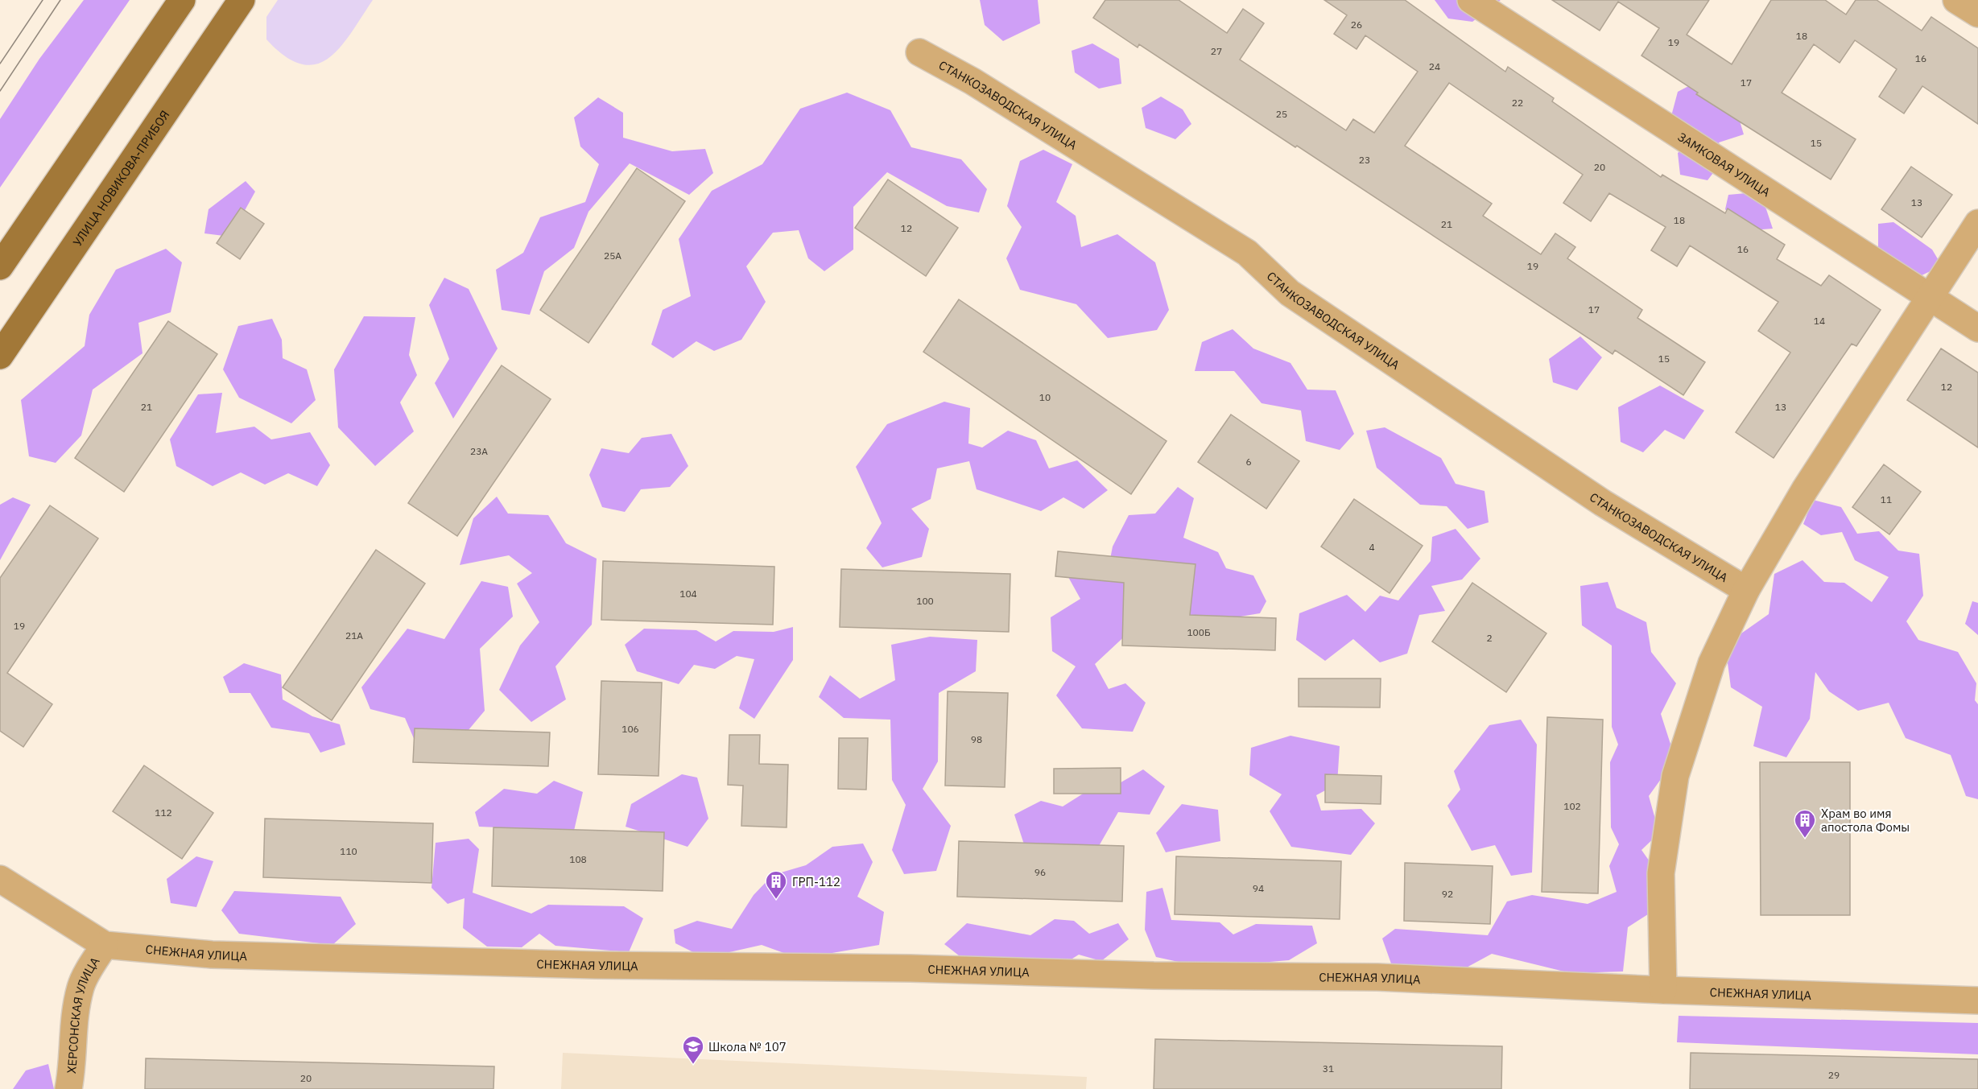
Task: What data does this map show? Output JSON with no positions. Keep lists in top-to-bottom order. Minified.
{"streets":{"main road":["УЛИЦА НОВИКОВА-ПРИБОЯ"],"street":["СТАНКОЗАВОДСКАЯ УЛИЦА","ЗАМКОВАЯ УЛИЦА","СНЕЖНАЯ УЛИЦА","ХЕРСОНСКАЯ УЛИЦА"]},"crossings":[["СНЕЖНАЯ УЛИЦА","ХЕРСОНСКАЯ УЛИЦА"]],"places":{"building":["Храм во имя апостола Фомы","ГРП-112"],"school or university":["Школа № 107"]},"house_numbers":["26","18","19","27","16","24","17","22","25","15","23","20","13","18","21","12","16","25А","19","17","14","15","12","10","21","13","23А","6","11","4","104","100","19","100Б","21А","2","106","98","102","112","110","108","96","94","92","31","29","20"]}
